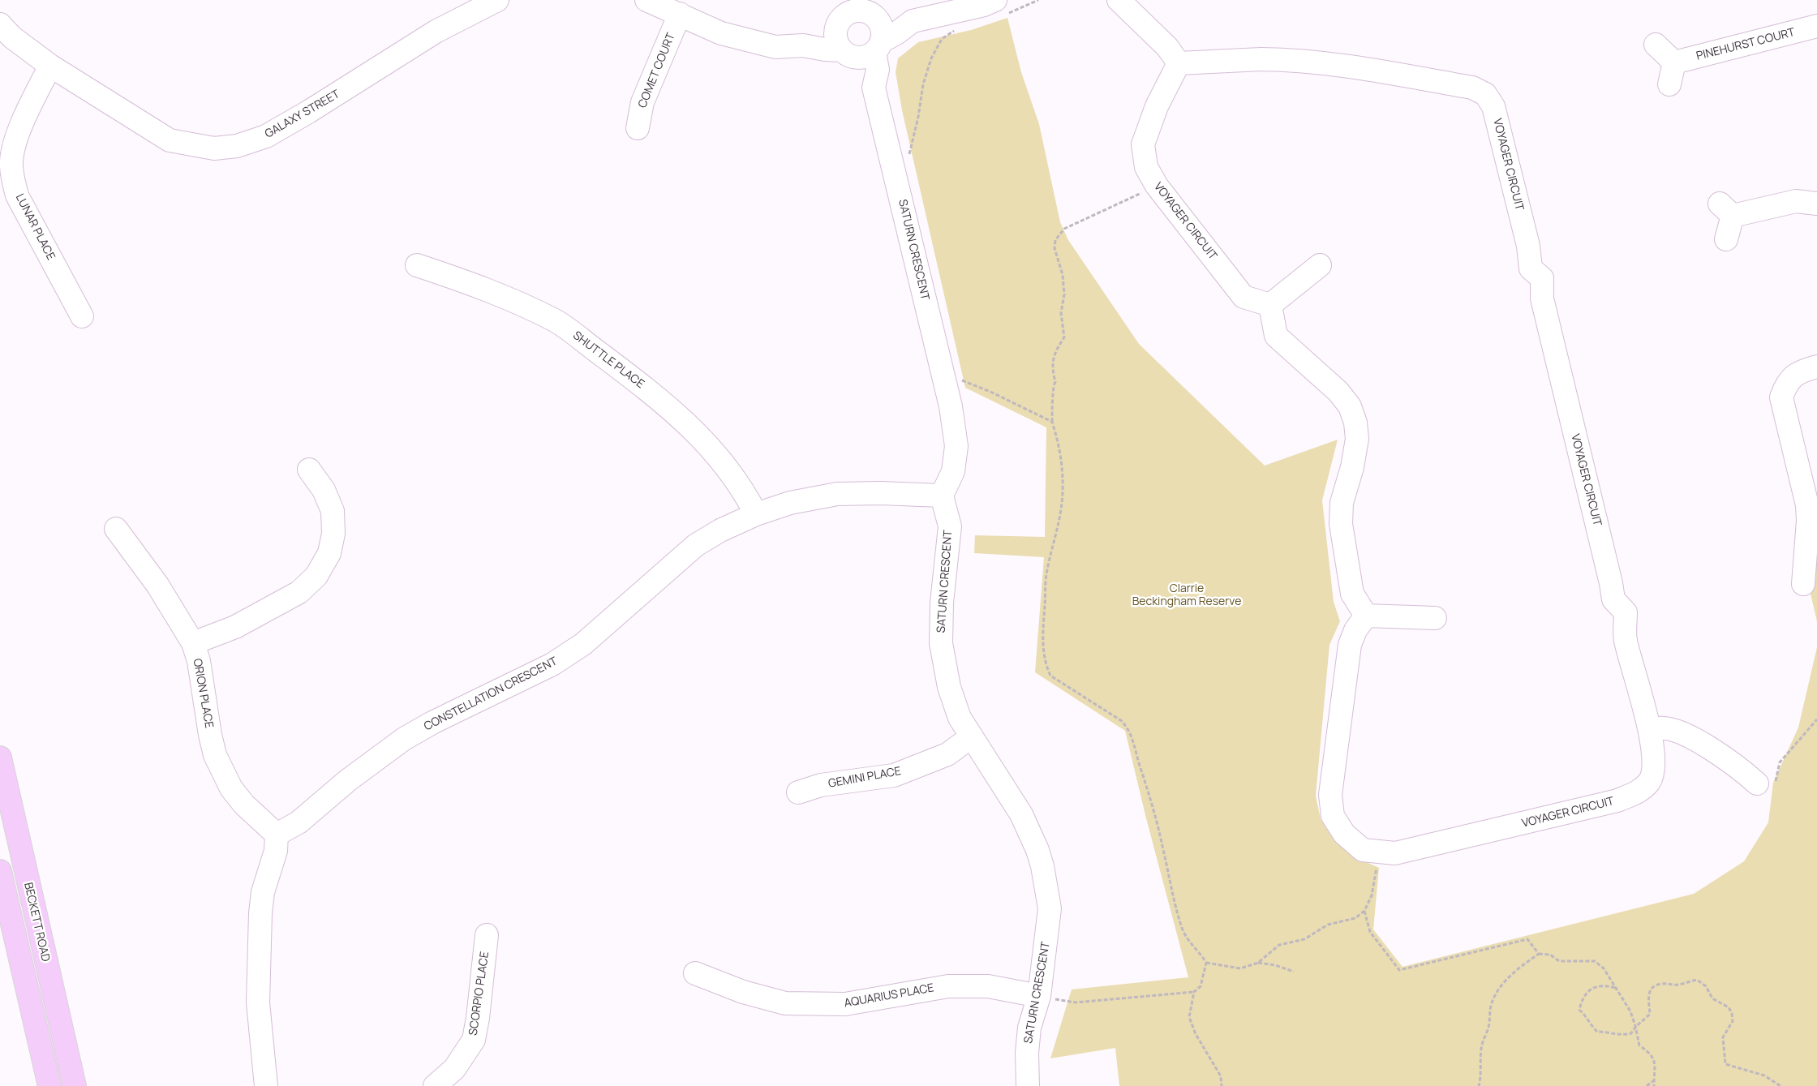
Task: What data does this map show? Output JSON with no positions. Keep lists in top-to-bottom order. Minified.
{"streets":{"main road":["BECKETT ROAD"],"street":["PINEHURST COURT","COMET COURT","GALAXY STREET","VOYAGER CIRCUIT","LUNAR PLACE","SATURN CRESCENT","SHUTTLE PLACE","ORION PLACE","CONSTELLATION CRESCENT","GEMINI PLACE","SCORPIO PLACE","AQUARIUS PLACE"]},"crossings":[["GALAXY STREET","LUNAR PLACE"],["SATURN CRESCENT","CONSTELLATION CRESCENT"],["SATURN CRESCENT","GEMINI PLACE"],["SATURN CRESCENT","AQUARIUS PLACE"],["SHUTTLE PLACE","CONSTELLATION CRESCENT"],["ORION PLACE","CONSTELLATION CRESCENT"]],"parks":["Clarrie Beckingham Reserve"]}
